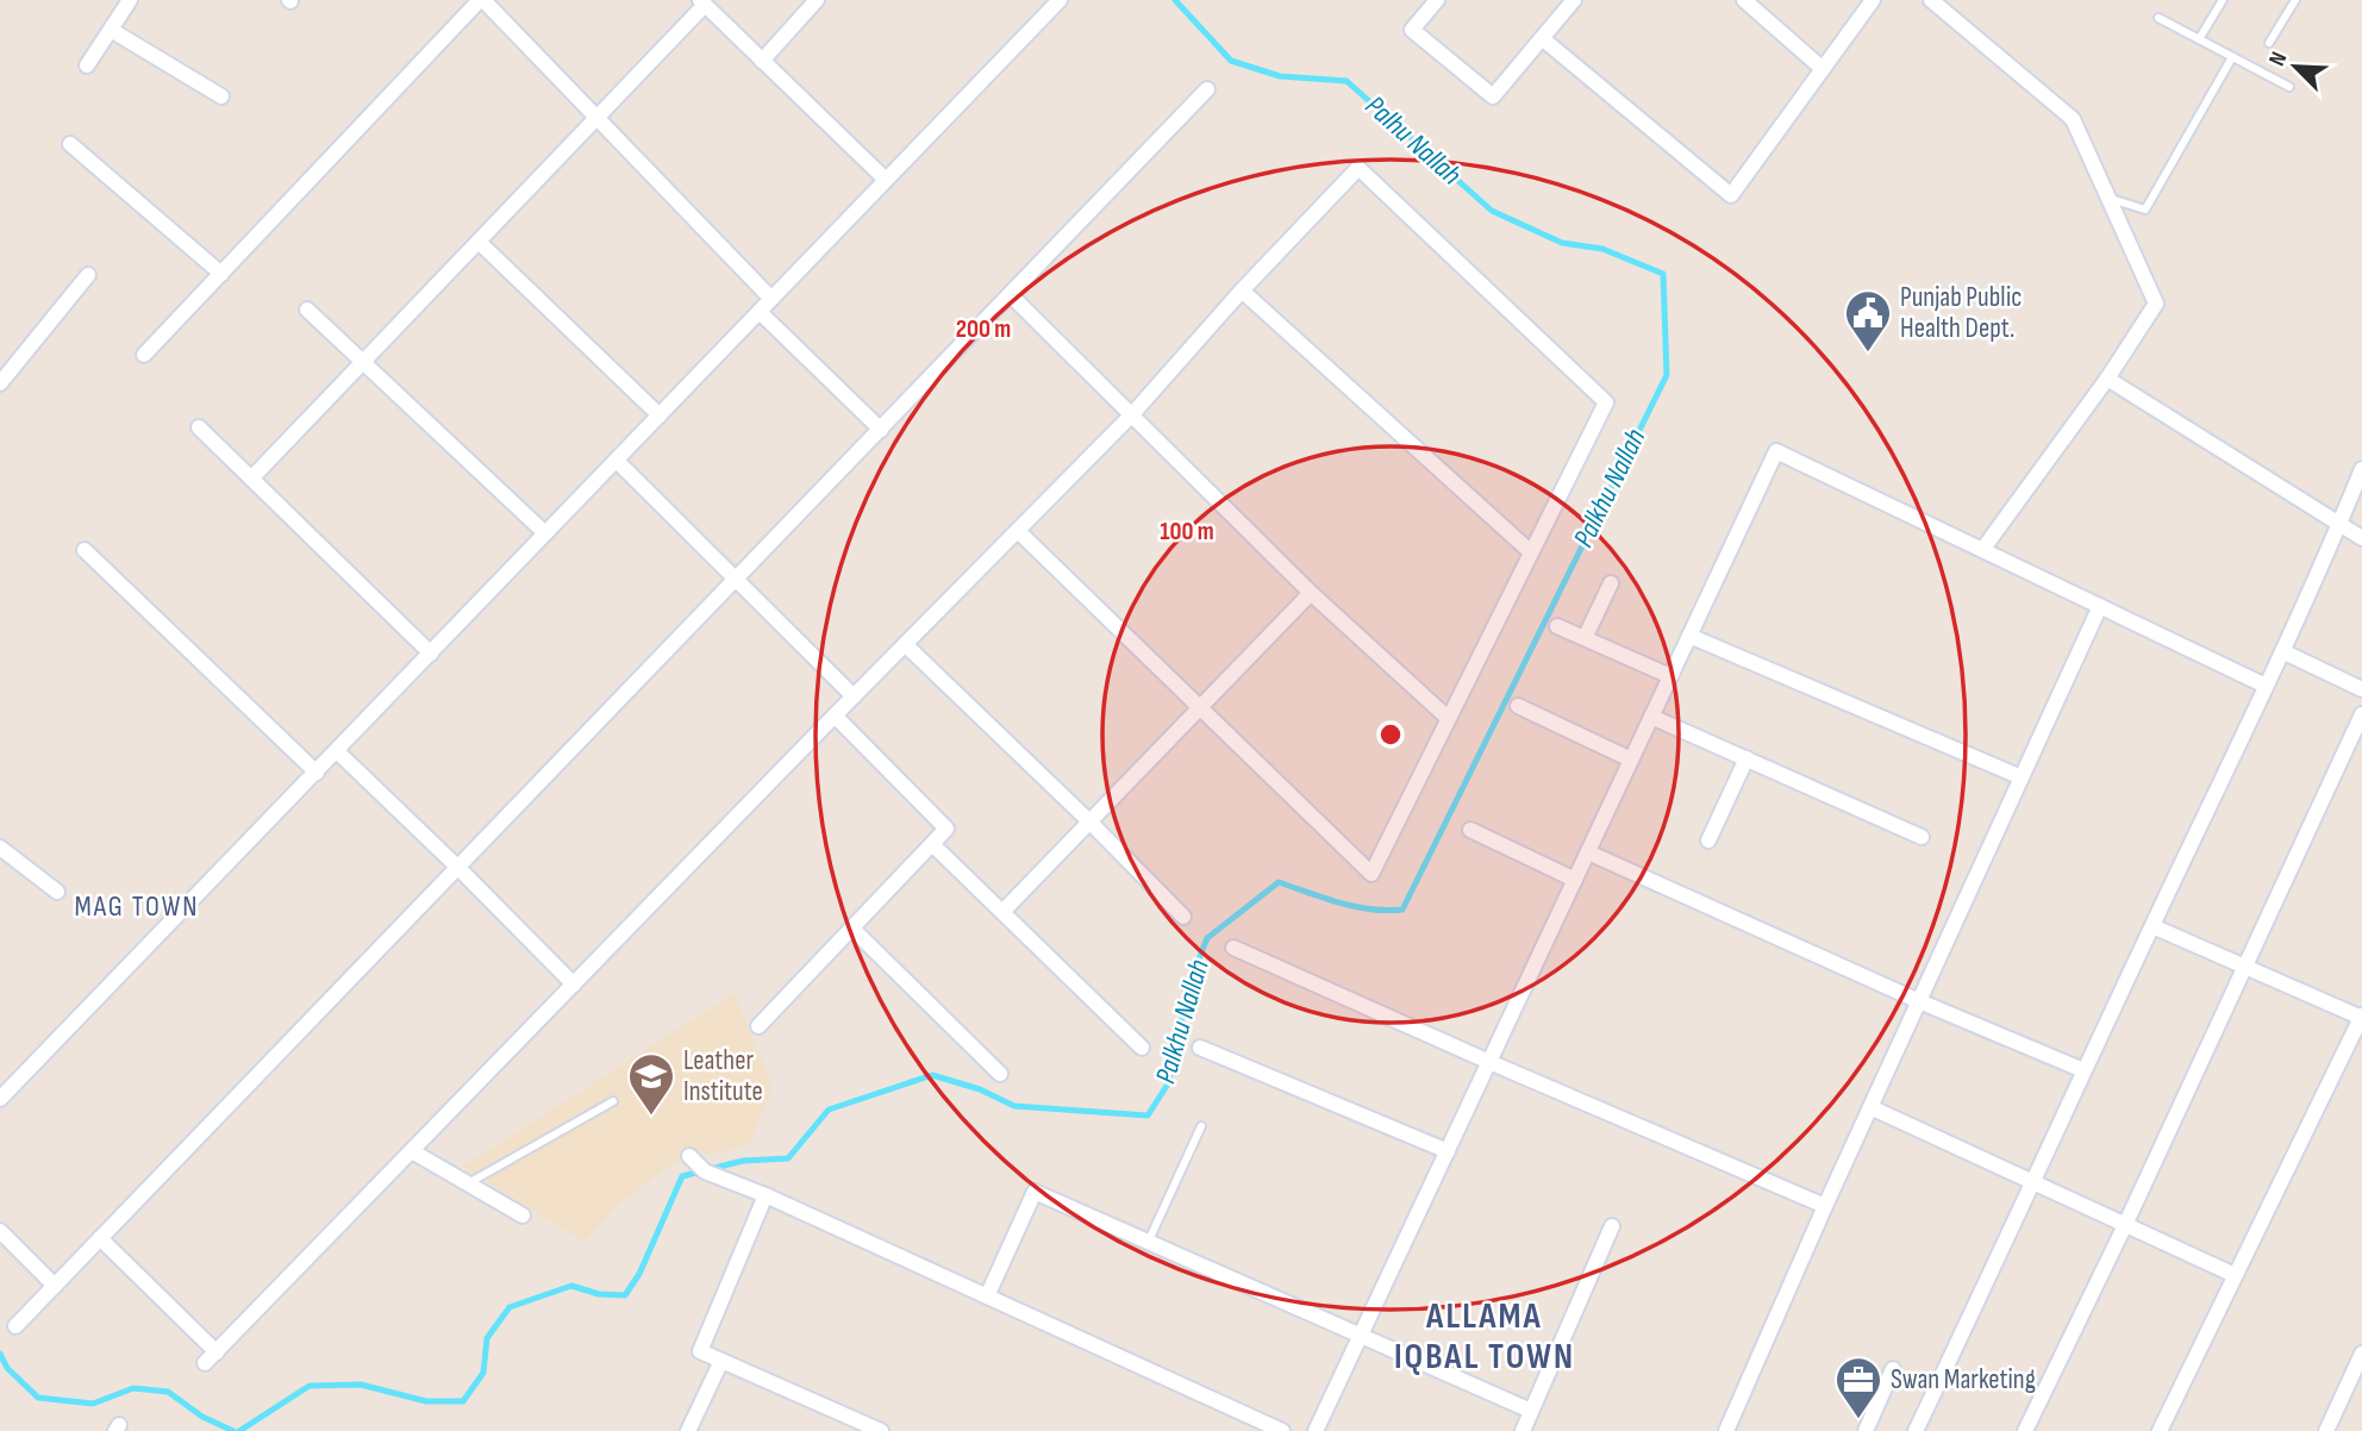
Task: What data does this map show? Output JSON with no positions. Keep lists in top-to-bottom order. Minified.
{"districts":["MAG TOWN","ALLAMA IQBAL TOWN"],"water":["Palhu Nallah","Palkhu Nallah"],"places":{"public building":["Punjab Public Health Dept."],"school or university":["Leather Institute"],"office":["Swan Marketing"]},"north":"top left","rings":["200 m","100 m"]}
